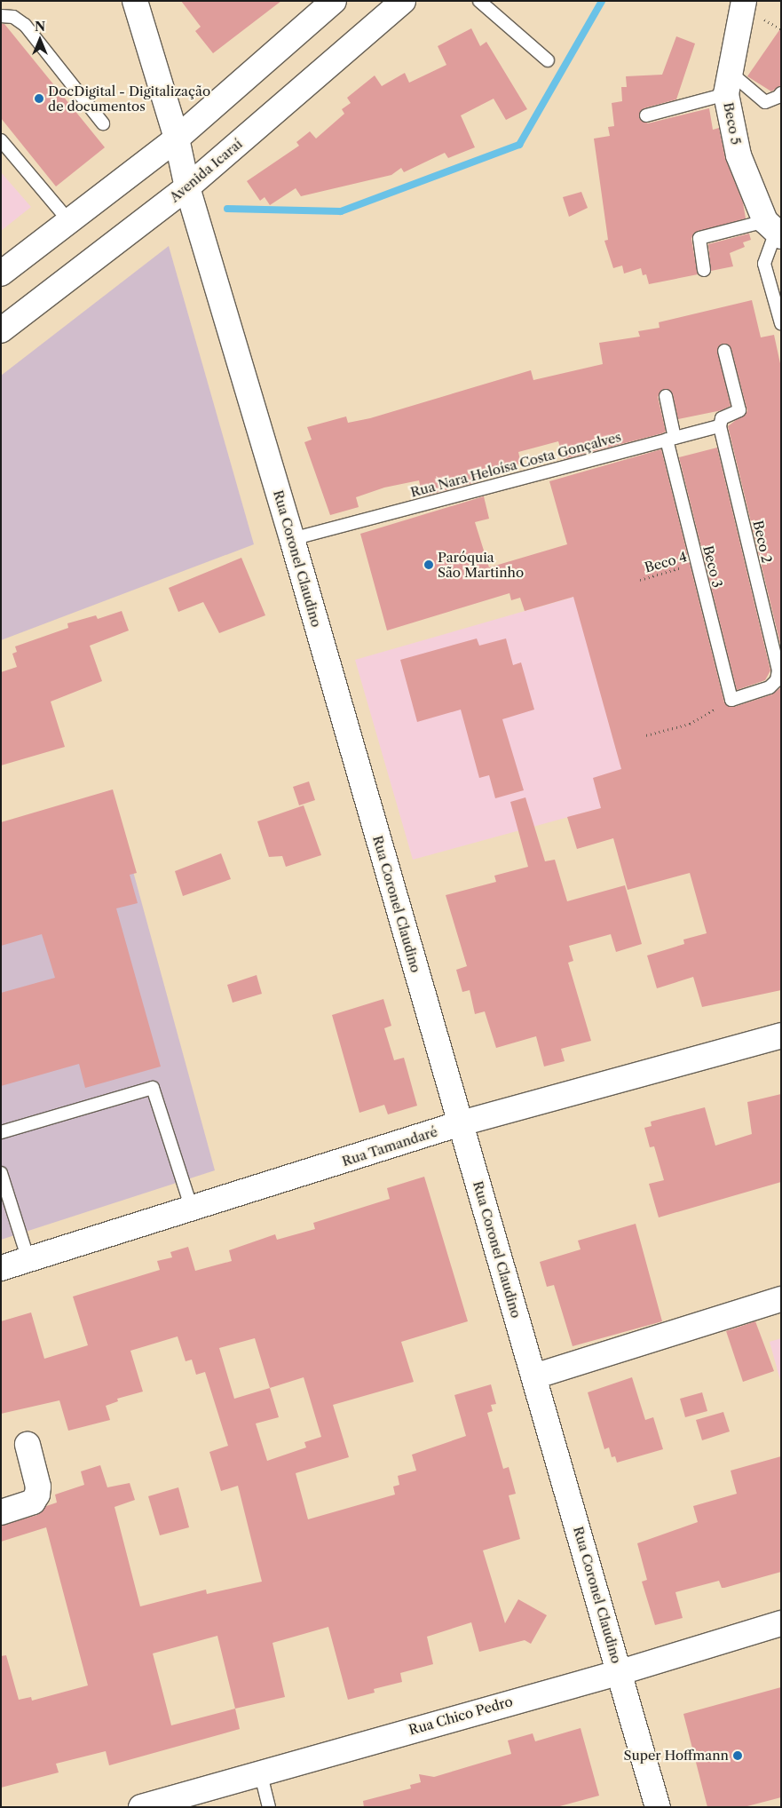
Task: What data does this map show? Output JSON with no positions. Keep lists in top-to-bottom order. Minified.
{"streets":{"street":["Beco 5","Avenida Icaraí","Rua Coronel Claudino","Rua Tamandaré","Rua Chico Pedro"],"lane":["Rua Nara Heloísa Costa Gonçalves","Beco 2","Beco 3"],"path":["Beco 4"]},"crossings":[["Avenida Icaraí","Rua Coronel Claudino"],["Rua Nara Heloísa Costa Gonçalves","Beco 2"],["Rua Nara Heloísa Costa Gonçalves","Rua Coronel Claudino"],["Rua Nara Heloísa Costa Gonçalves","Beco 3"],["Beco 2","Beco 3"],["Rua Coronel Claudino","Rua Tamandaré"],["Rua Coronel Claudino","Rua Chico Pedro"],["Beco 4","Beco 3"]],"places":["DocDigital - Digitalização de documentos","Paróquia São Martinho","Super Hoffmann"],"north":"top"}
